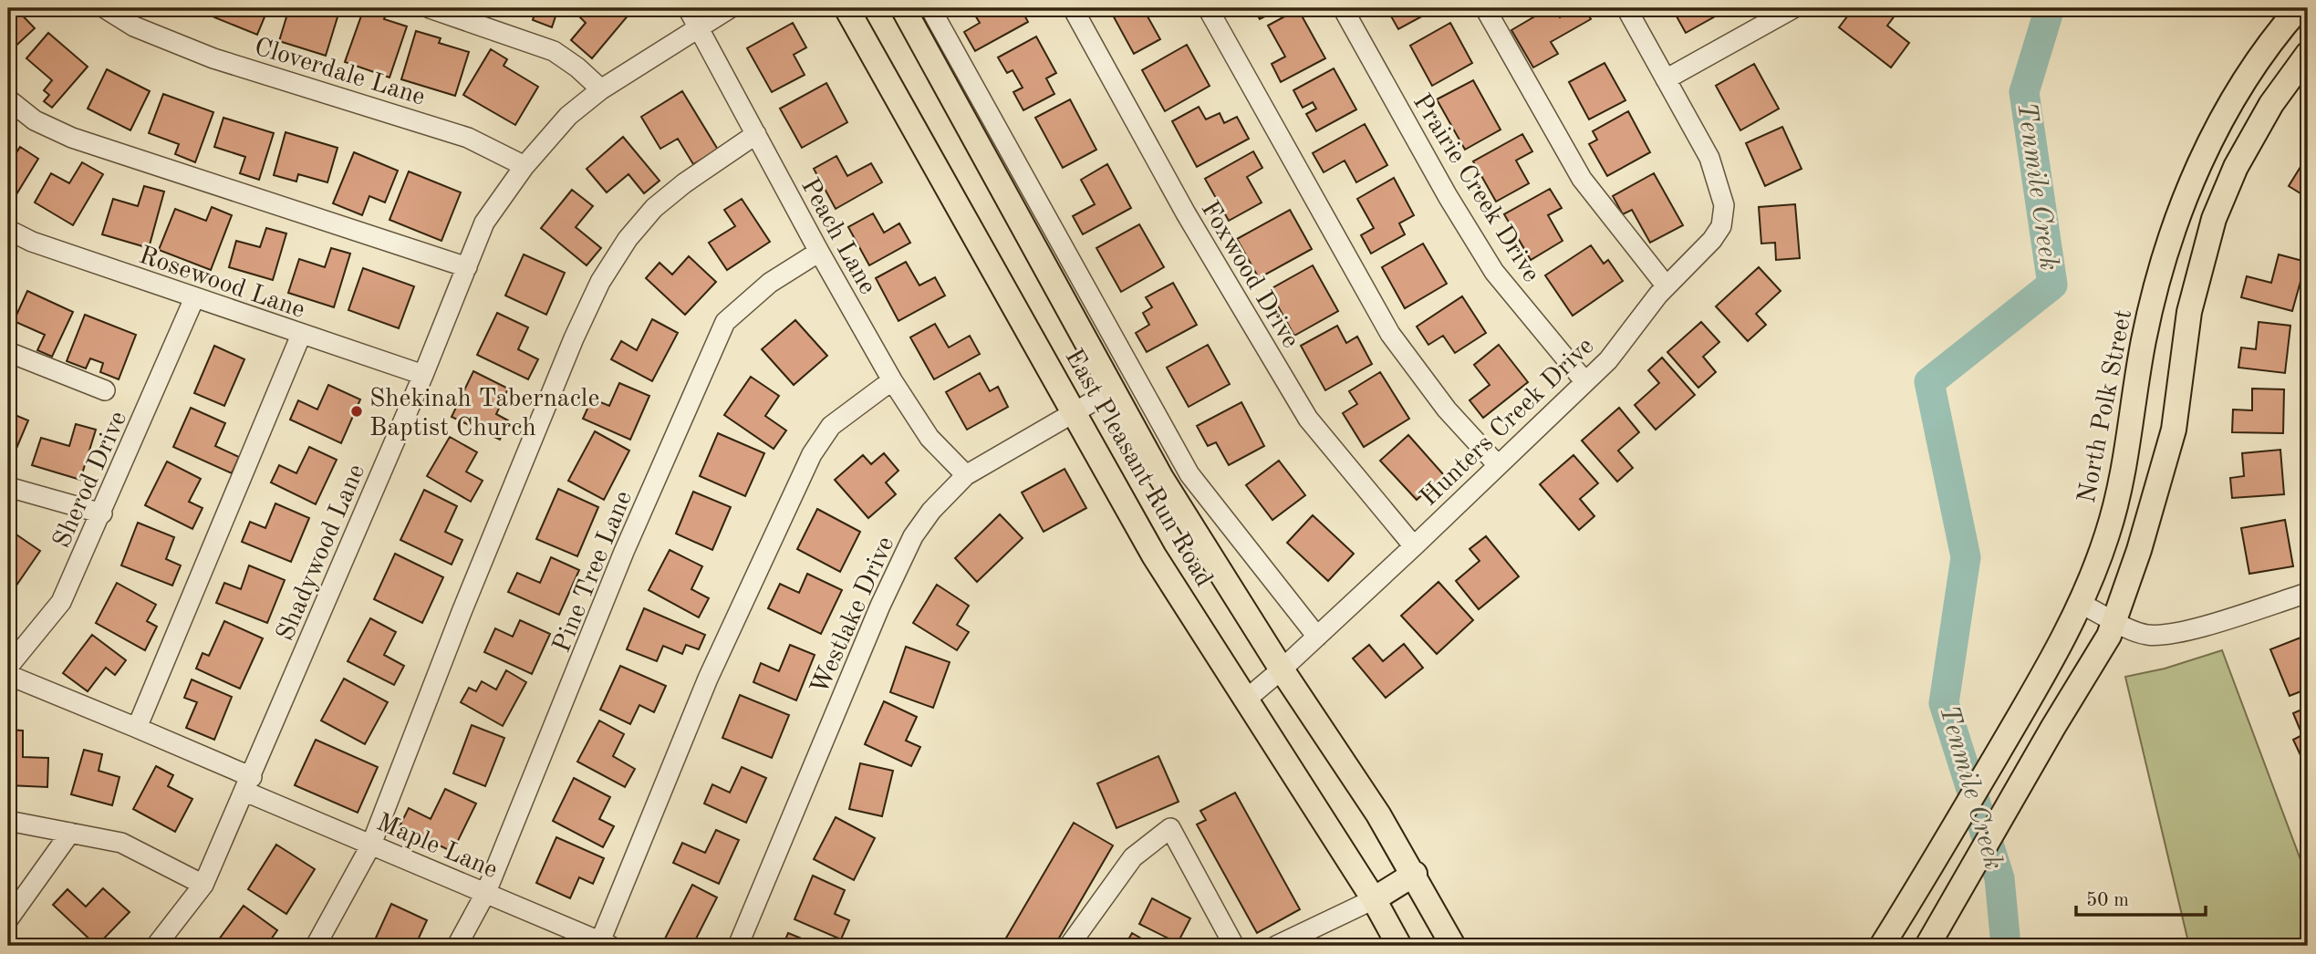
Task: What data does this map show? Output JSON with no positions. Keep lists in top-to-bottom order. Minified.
{"streets":{"main road":["North Polk Street","East Pleasant Run Road"],"street":["Cloverdale Lane","Prairie Creek Drive","Peach Lane","Foxwood Drive","Rosewood Lane","Hunters Creek Drive","Sherod Drive","Shadywood Lane","Pine Tree Lane","Westlake Drive","Maple Lane"]},"crossings":[["Cloverdale Lane","Shadywood Lane"],["Prairie Creek Drive","Hunters Creek Drive"],["Peach Lane","Shadywood Lane"],["Peach Lane","Pine Tree Lane"],["Peach Lane","Westlake Drive"],["Foxwood Drive","Hunters Creek Drive"],["Rosewood Lane","Sherod Drive"],["Rosewood Lane","Shadywood Lane"],["Hunters Creek Drive","East Pleasant Run Road"],["East Pleasant Run Road","Westlake Drive"],["Shadywood Lane","Maple Lane"],["Pine Tree Lane","Maple Lane"]],"water":["Tenmile Creek"],"places":["Shekinah Tabernacle Baptist Church"],"scale_bar":"50 m"}
